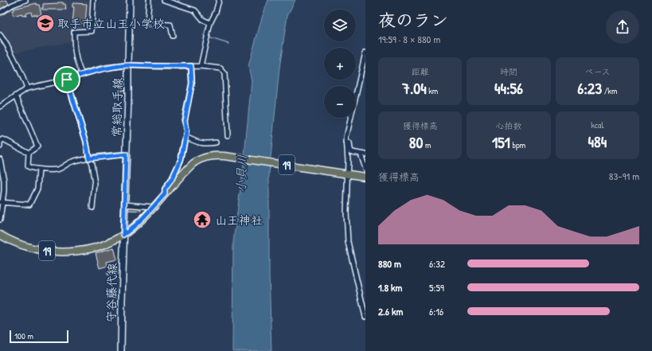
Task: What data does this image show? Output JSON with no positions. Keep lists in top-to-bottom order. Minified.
{"streets":{"main road":["常総取手線","19","守谷藤代線"]},"crossings":[["常総取手線","19"],["常総取手線","守谷藤代線"],["19","守谷藤代線"]],"water":["小貝川"],"places":{"school or university":["取手市立山王小学校"],"temple":["山王神社"]},"scale_bar":"100 m","page":{"heading":["夜のラン","19:59 · 8 × 880 m"],"map_buttons":["+","−"],"stats":[["距離","7.04 km"],["時間","44:56"],["ペース","6:23 /km"],["獲得標高","80 m"],["心拍数","151 bpm"],["kcal","484"]],"chart":["獲得標高","83–91 m"],"list":[{"name":"880 m","note":"6:32"},{"name":"1.8 km","note":"5:59"},{"name":"2.6 km","note":"6:16"}],"scale":"100 m"}}
